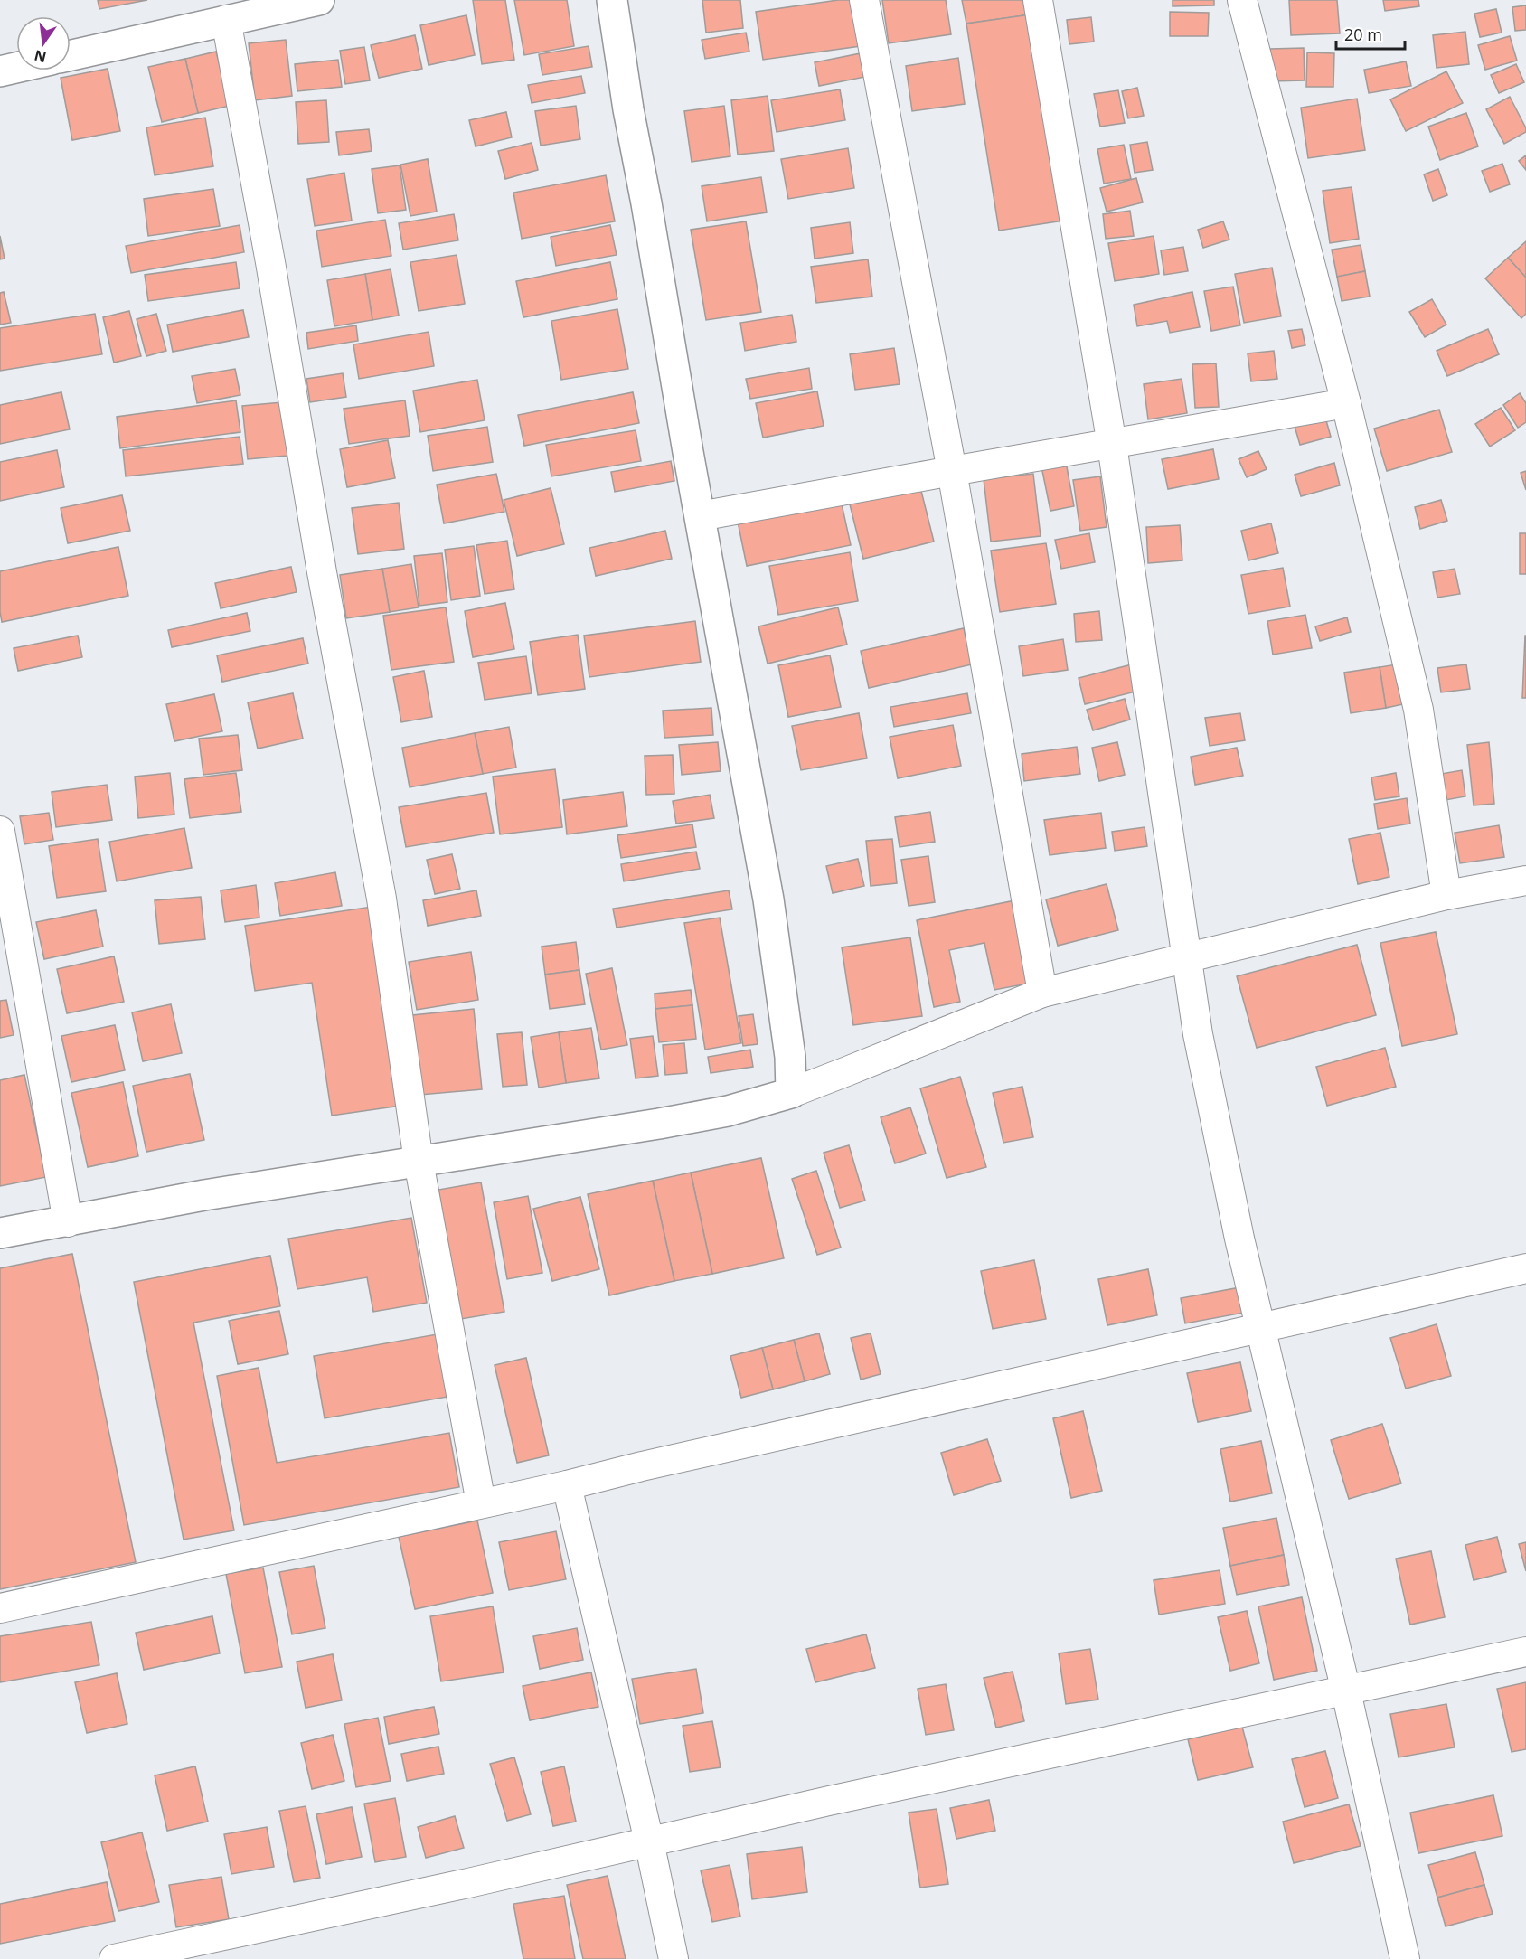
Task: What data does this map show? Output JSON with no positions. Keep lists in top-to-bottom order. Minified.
{"scale_bar":"20 m","north":"bottom"}
